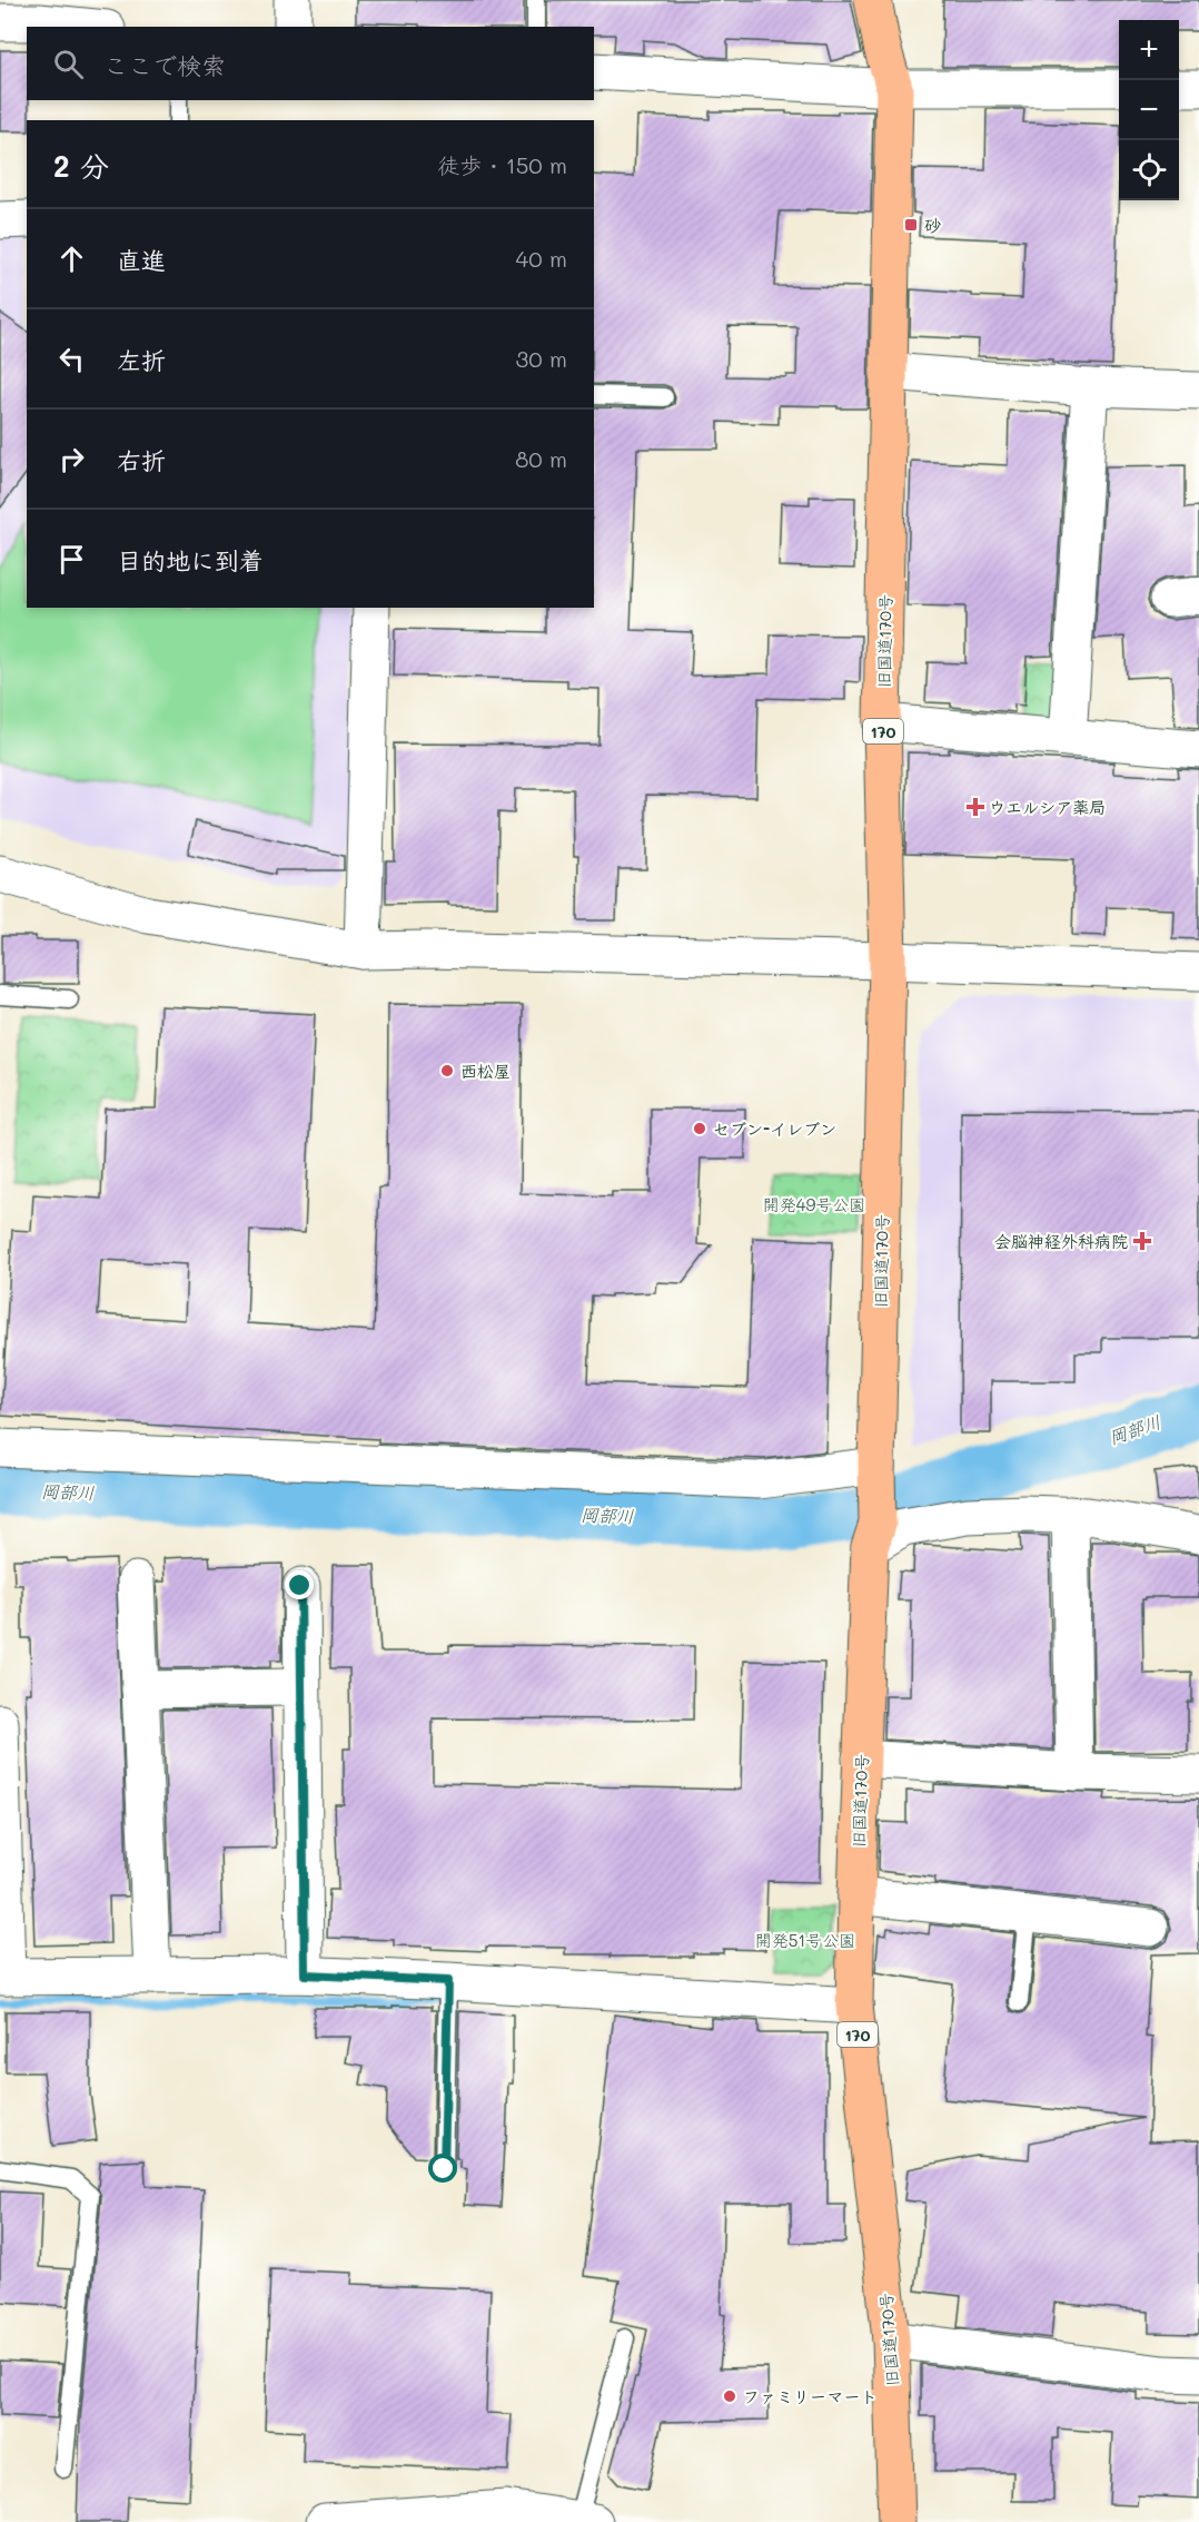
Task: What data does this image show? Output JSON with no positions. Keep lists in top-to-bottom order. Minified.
{"streets":{"highway":["旧国道170号","170"]},"water":["岡部川"],"parks":["開発49号公園","開発51号公園"],"places":{"transit":["砂"],"health":["ウエルシア薬局","会脳神経外科病院"],"other":["西松屋","セブン-イレブン","ファミリーマート"]},"page":{"map_buttons":["+","−"],"search":"ここで検索","heading":["2 分","徒歩 · 150 m"],"list":[["直進","40 m"],["左折","30 m"],["右折","80 m"],"目的地に到着"]}}
